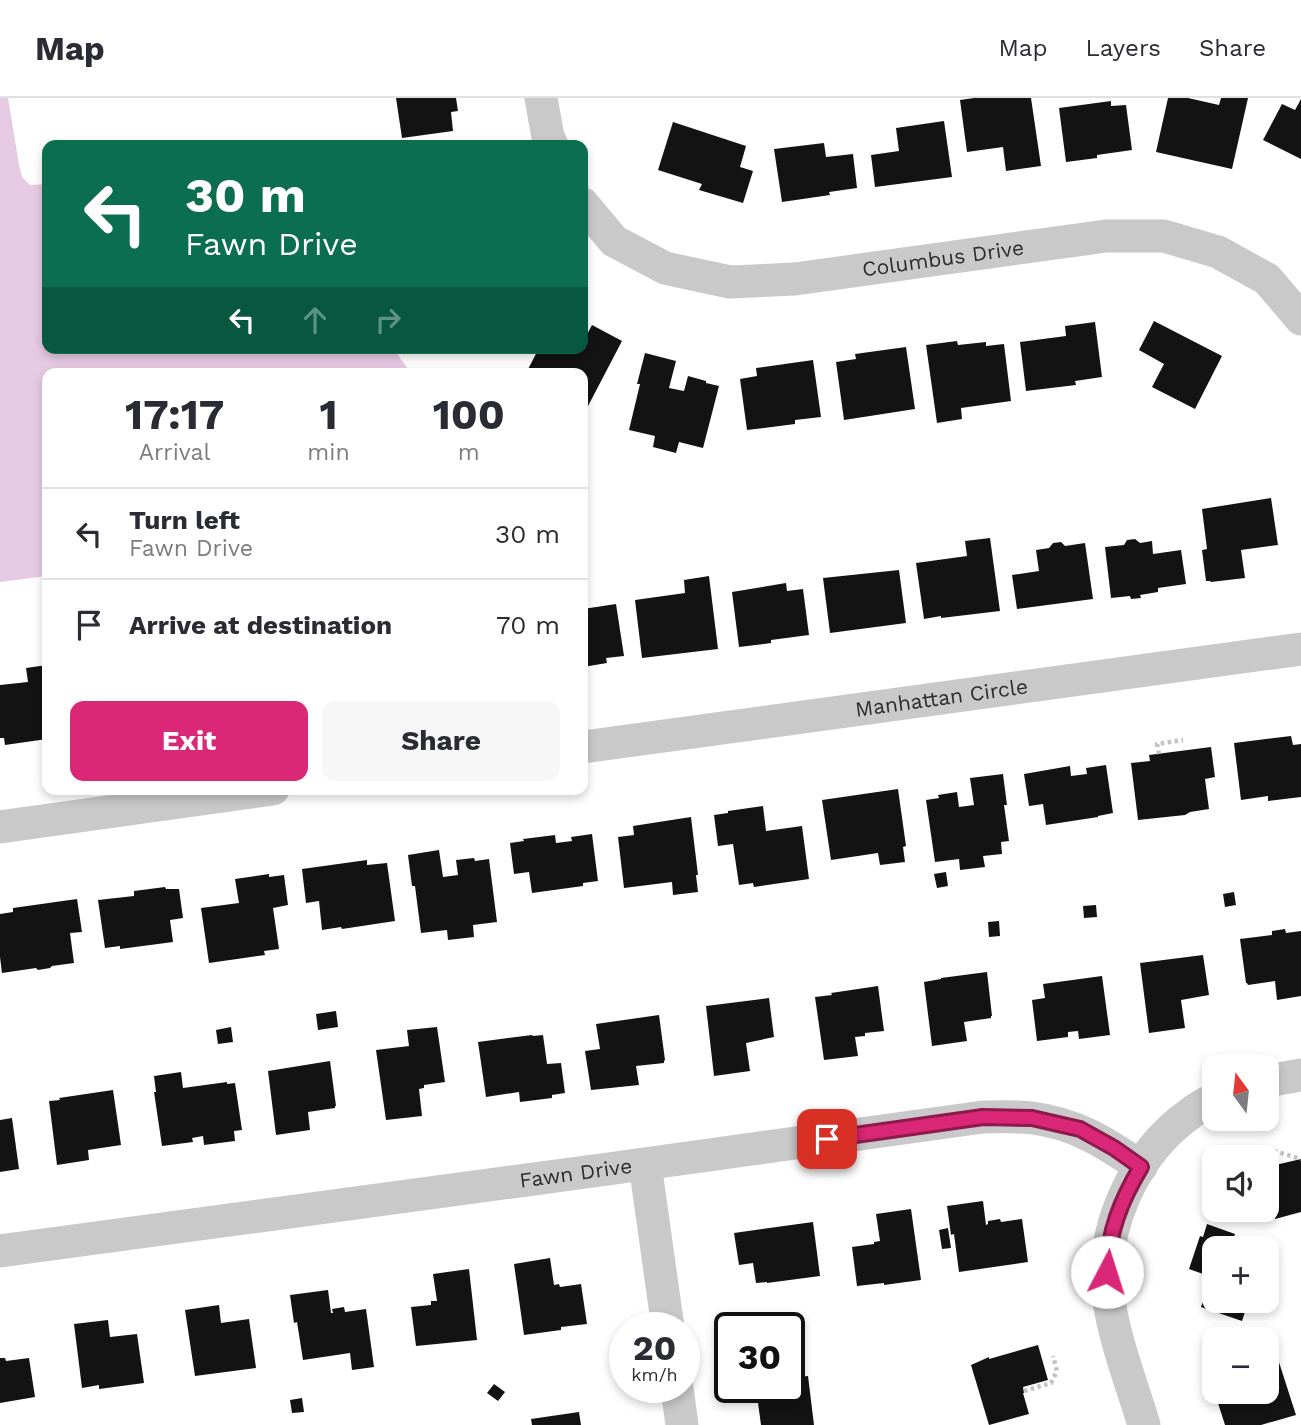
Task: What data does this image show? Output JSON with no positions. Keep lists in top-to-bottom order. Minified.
{"streets":{"street":["Columbus Drive","Manhattan Circle","Fawn Drive"]},"north":"top","page":{"header":"Map","nav":["Map","Layers","Share"],"turn":["30 m","Fawn Drive"],"eta":["17:17","Arrival","1","min","100","m"],"list":[{"name":"Turn left","note":"Fawn Drive","value":"30 m"},{"name":"Arrive at destination","value":"70 m"}],"buttons":["Exit","Share"],"map_buttons":["+","−"],"speed":"20 km/h","limit":"30"}}
